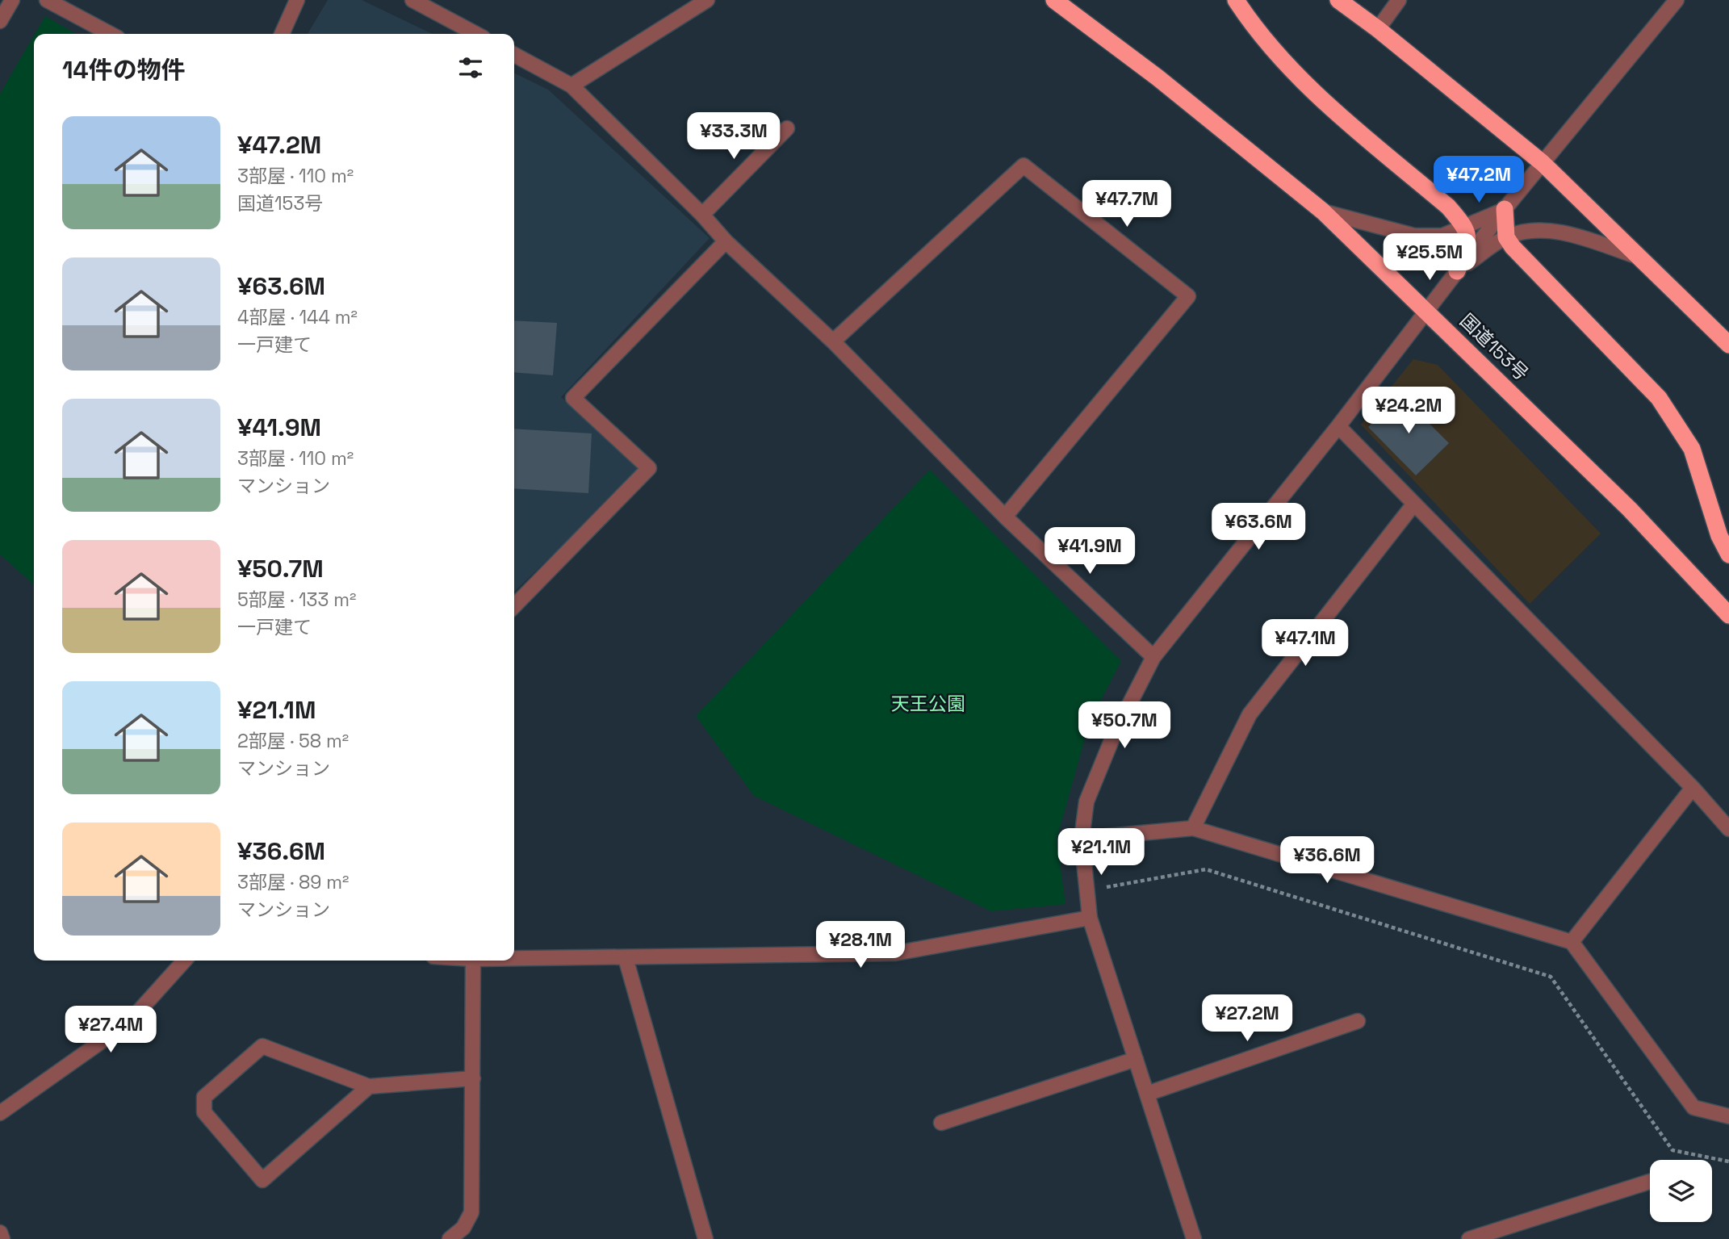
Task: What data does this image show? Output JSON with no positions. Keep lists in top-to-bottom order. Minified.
{"streets":{"highway":["国道153号"]},"parks":["天王公園"],"page":{"heading":"14件の物件","list":[{"name":"¥47.2M","note":"3部屋 · 110 m² · 国道153号"},{"name":"¥63.6M","note":"4部屋 · 144 m² · 一戸建て"},{"name":"¥41.9M","note":"3部屋 · 110 m² · マンション"},{"name":"¥50.7M","note":"5部屋 · 133 m² · 一戸建て"},{"name":"¥21.1M","note":"2部屋 · 58 m² · マンション"},{"name":"¥36.6M","note":"3部屋 · 89 m² · マンション"}],"price":["¥33.3M","¥47.2M","¥47.7M","¥25.5M","¥24.2M","¥63.6M","¥41.9M","¥47.1M","¥50.7M","¥21.1M","¥36.6M","¥28.1M","¥27.2M","¥27.4M"]}}
